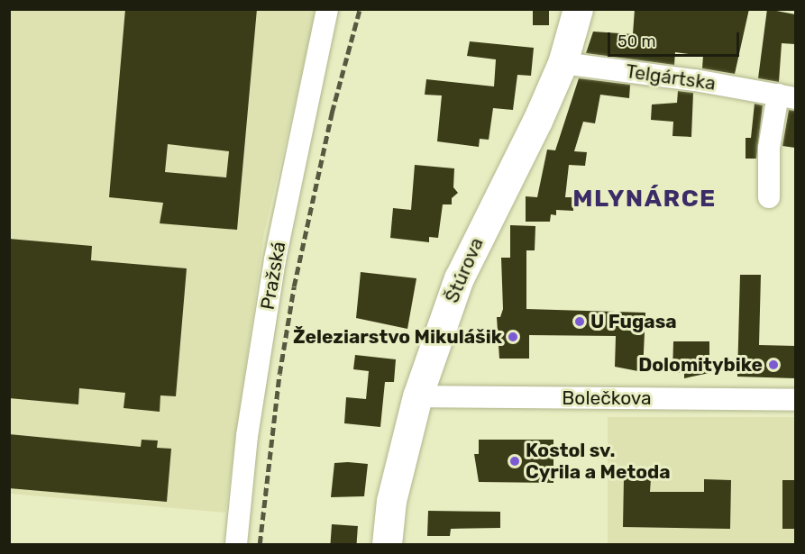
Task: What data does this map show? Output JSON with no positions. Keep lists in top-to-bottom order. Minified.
{"streets":{"street":["Telgártska","Štúrova","Pražská","Bolečkova"]},"crossings":[["Telgártska","Štúrova"],["Štúrova","Bolečkova"]],"districts":["MLYNÁRCE"],"places":["U Fugasa","Železiarstvo Mikulášik","Dolomitybike","Kostol sv. Cyrila a Metoda"],"scale_bar":"50 m"}
